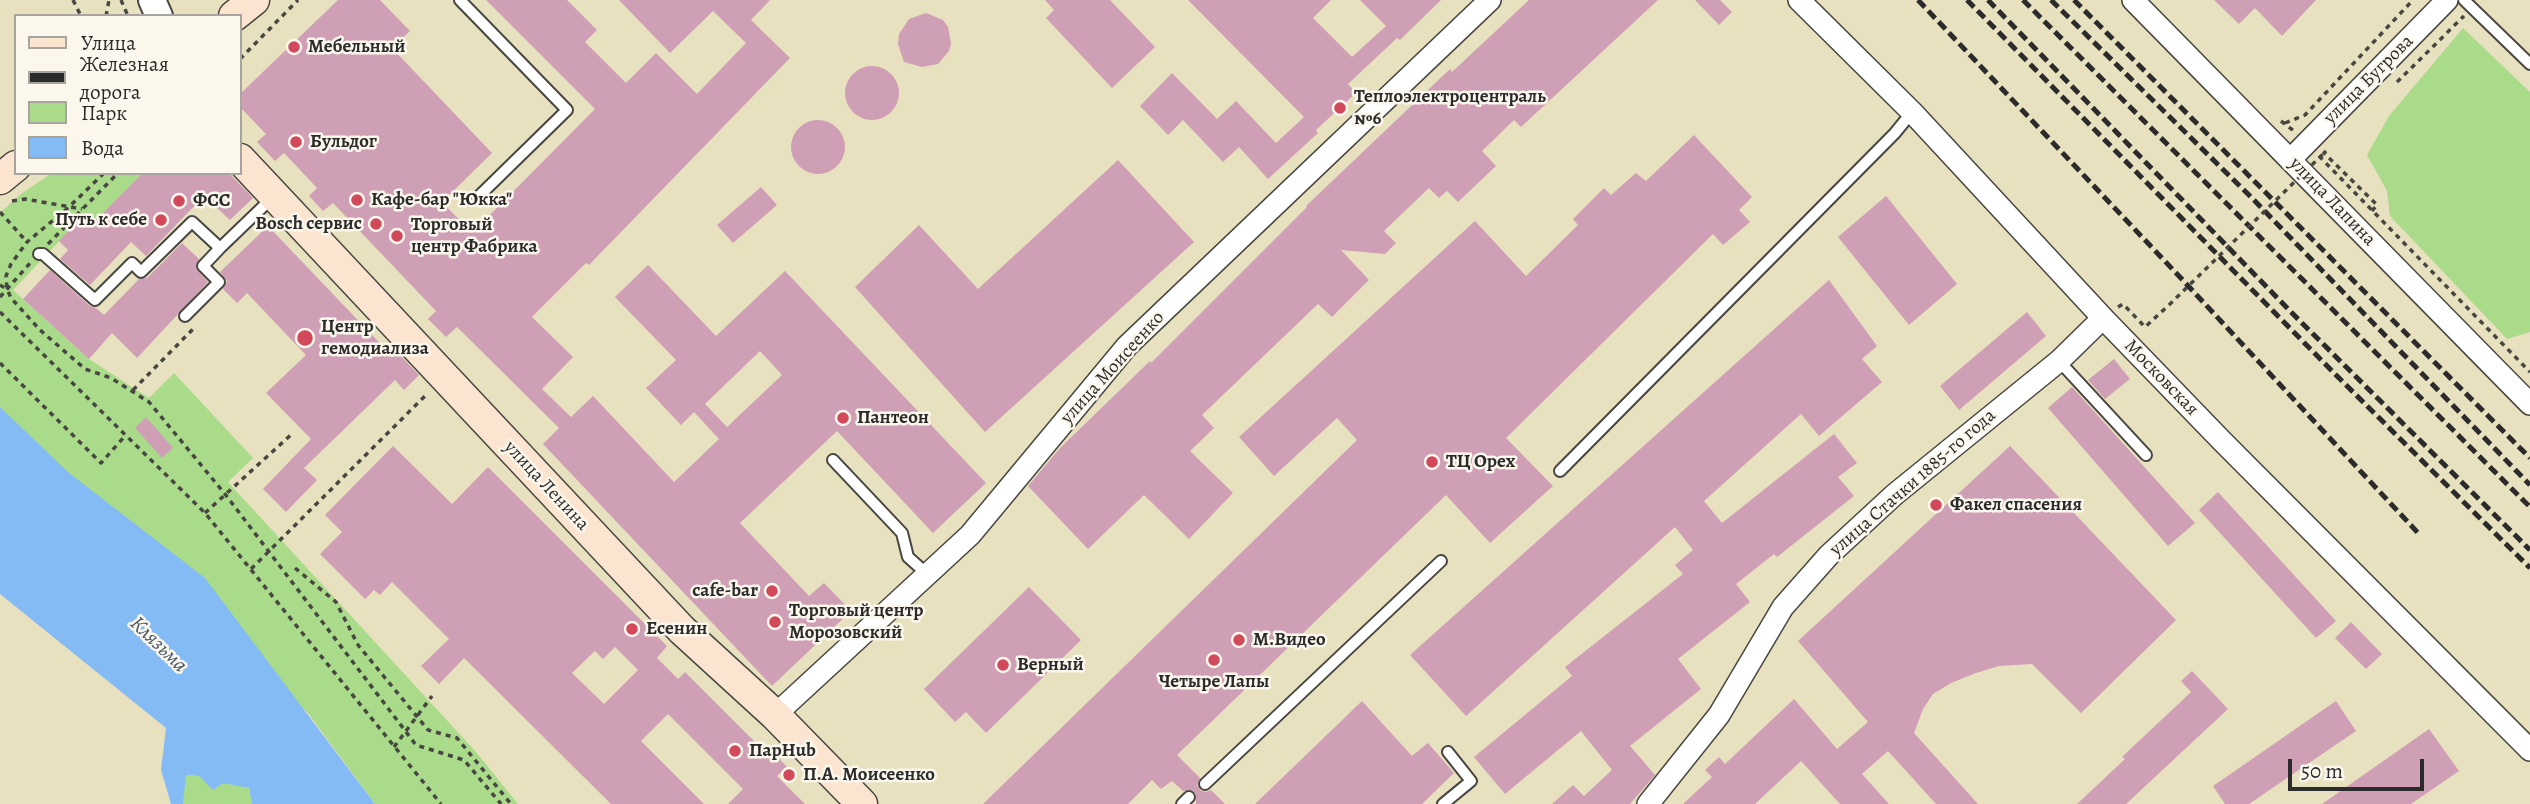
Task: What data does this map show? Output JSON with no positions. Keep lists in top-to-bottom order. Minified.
{"streets":{"main road":["улица Ленина"],"street":["улица Бугрова","улица Лапина","улица Моисеенко","Московская","улица Стачки 1885-го года"]},"crossings":[["улица Бугрова","улица Лапина"],["улица Моисеенко","улица Ленина"],["Московская","улица Стачки 1885-го года"]],"water":["Клязьма"],"places":["Мебельный","Теплоэлектроцентраль №6","Бульдог","Кафе-бар \"Юкка\"","ФСС","Путь к себе","Bosch сервис","Торговый центр Фабрика","Центр гемодиализа","Пантеон","ТЦ Орех","Факел спасения","cafe-bar","Торговый центр Морозовский","Есенин","М.Видео","Четыре Лапы","Верный","ПарHub","П.А. Моисеенко"],"legend":["Улица","Железная дорога","Парк","Вода"],"scale_bar":"50 m"}
